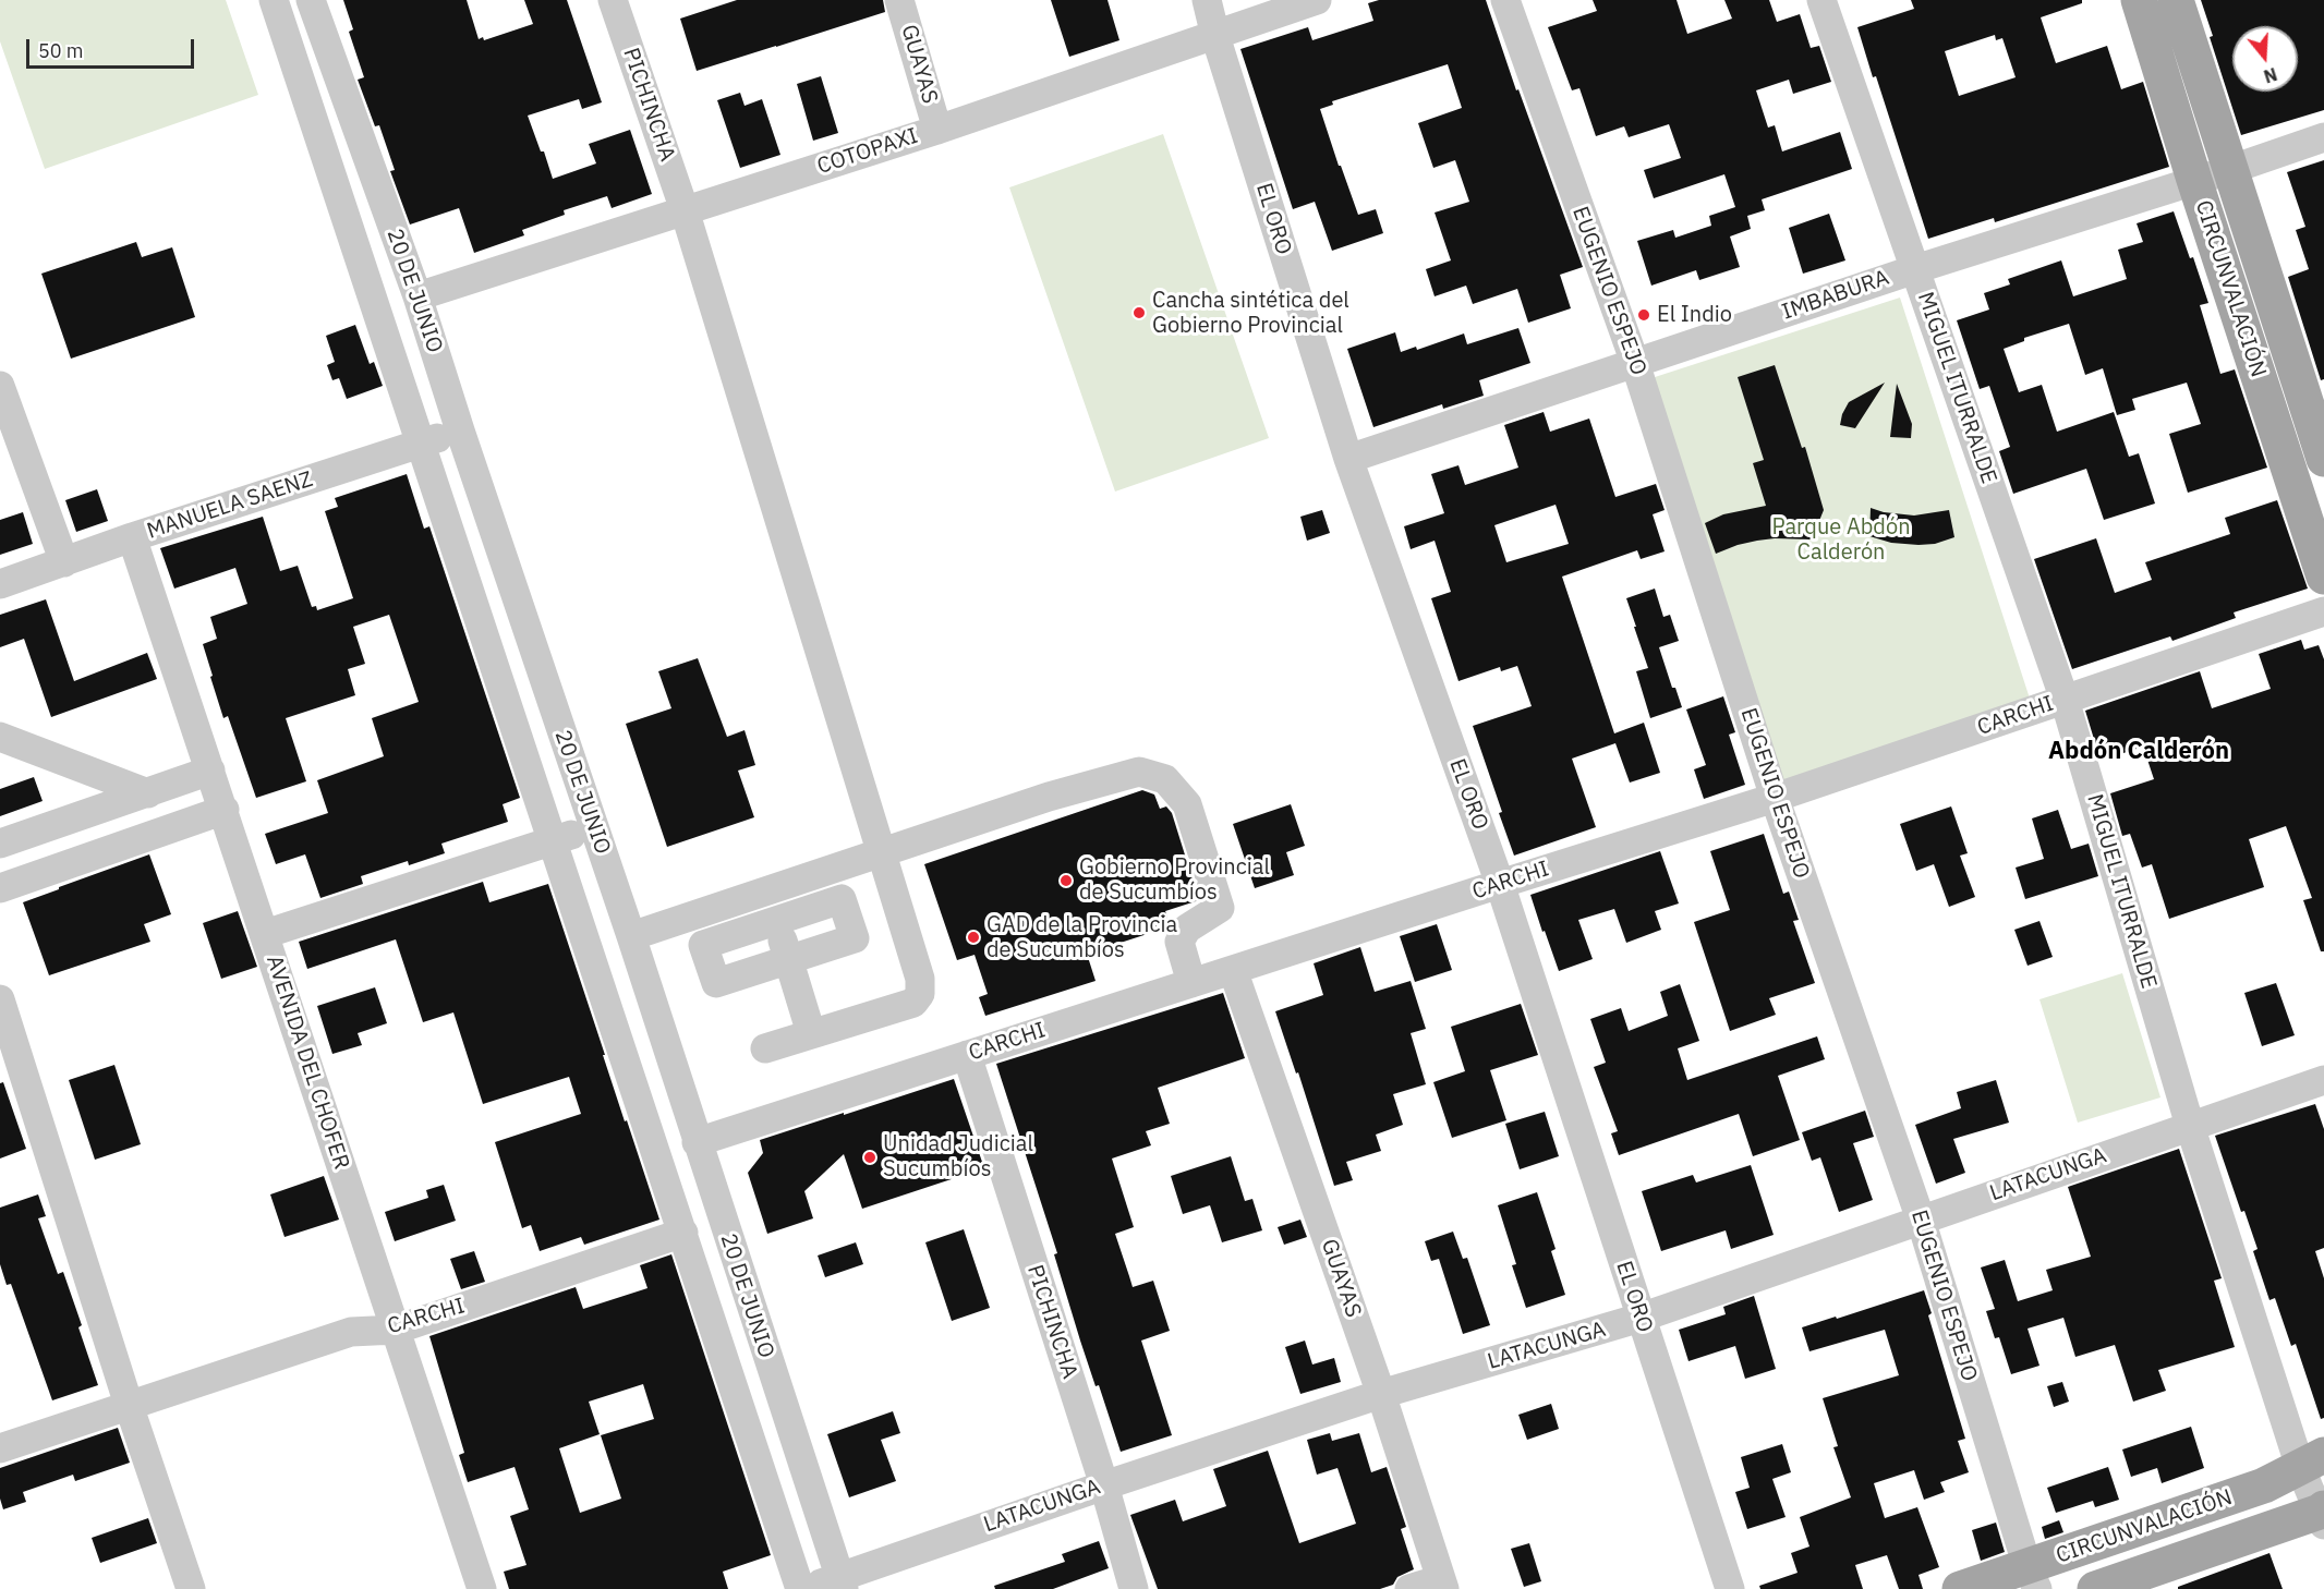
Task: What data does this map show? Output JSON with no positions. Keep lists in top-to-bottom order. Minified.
{"streets":{"main road":["CIRCUNVALACIÓN"],"street":["GUAYAS","PICHINCHA","COTOPAXI","EL ORO","20 DE JUNIO","EUGENIO ESPEJO","IMBABURA","MIGUEL ITURRALDE","MANUELA SAENZ","CARCHI","AVENIDA DEL CHOFER","LATACUNGA"]},"crossings":[["GUAYAS","COTOPAXI"],["GUAYAS","CARCHI"],["GUAYAS","LATACUNGA"],["PICHINCHA","COTOPAXI"],["PICHINCHA","CARCHI"],["PICHINCHA","LATACUNGA"],["COTOPAXI","EL ORO"],["COTOPAXI","20 DE JUNIO"],["EL ORO","IMBABURA"],["EL ORO","CARCHI"],["EL ORO","LATACUNGA"],["CIRCUNVALACIÓN","EUGENIO ESPEJO"],["CIRCUNVALACIÓN","IMBABURA"],["CIRCUNVALACIÓN","MIGUEL ITURRALDE"],["20 DE JUNIO","MANUELA SAENZ"],["20 DE JUNIO","CARCHI"],["20 DE JUNIO","LATACUNGA"],["EUGENIO ESPEJO","IMBABURA"],["EUGENIO ESPEJO","CARCHI"],["EUGENIO ESPEJO","LATACUNGA"],["IMBABURA","MIGUEL ITURRALDE"],["MIGUEL ITURRALDE","CARCHI"],["MIGUEL ITURRALDE","LATACUNGA"],["MANUELA SAENZ","AVENIDA DEL CHOFER"],["CARCHI","AVENIDA DEL CHOFER"]],"districts":["Abdón Calderón"],"parks":["Parque Abdón Calderón"],"places":["Cancha sintética del Gobierno Provincial","El Indio","Gobierno Provincial de Sucumbíos","GAD de la Provincia de Sucumbíos","Unidad Judicial Sucumbíos"],"scale_bar":"50 m","north":"bottom"}
